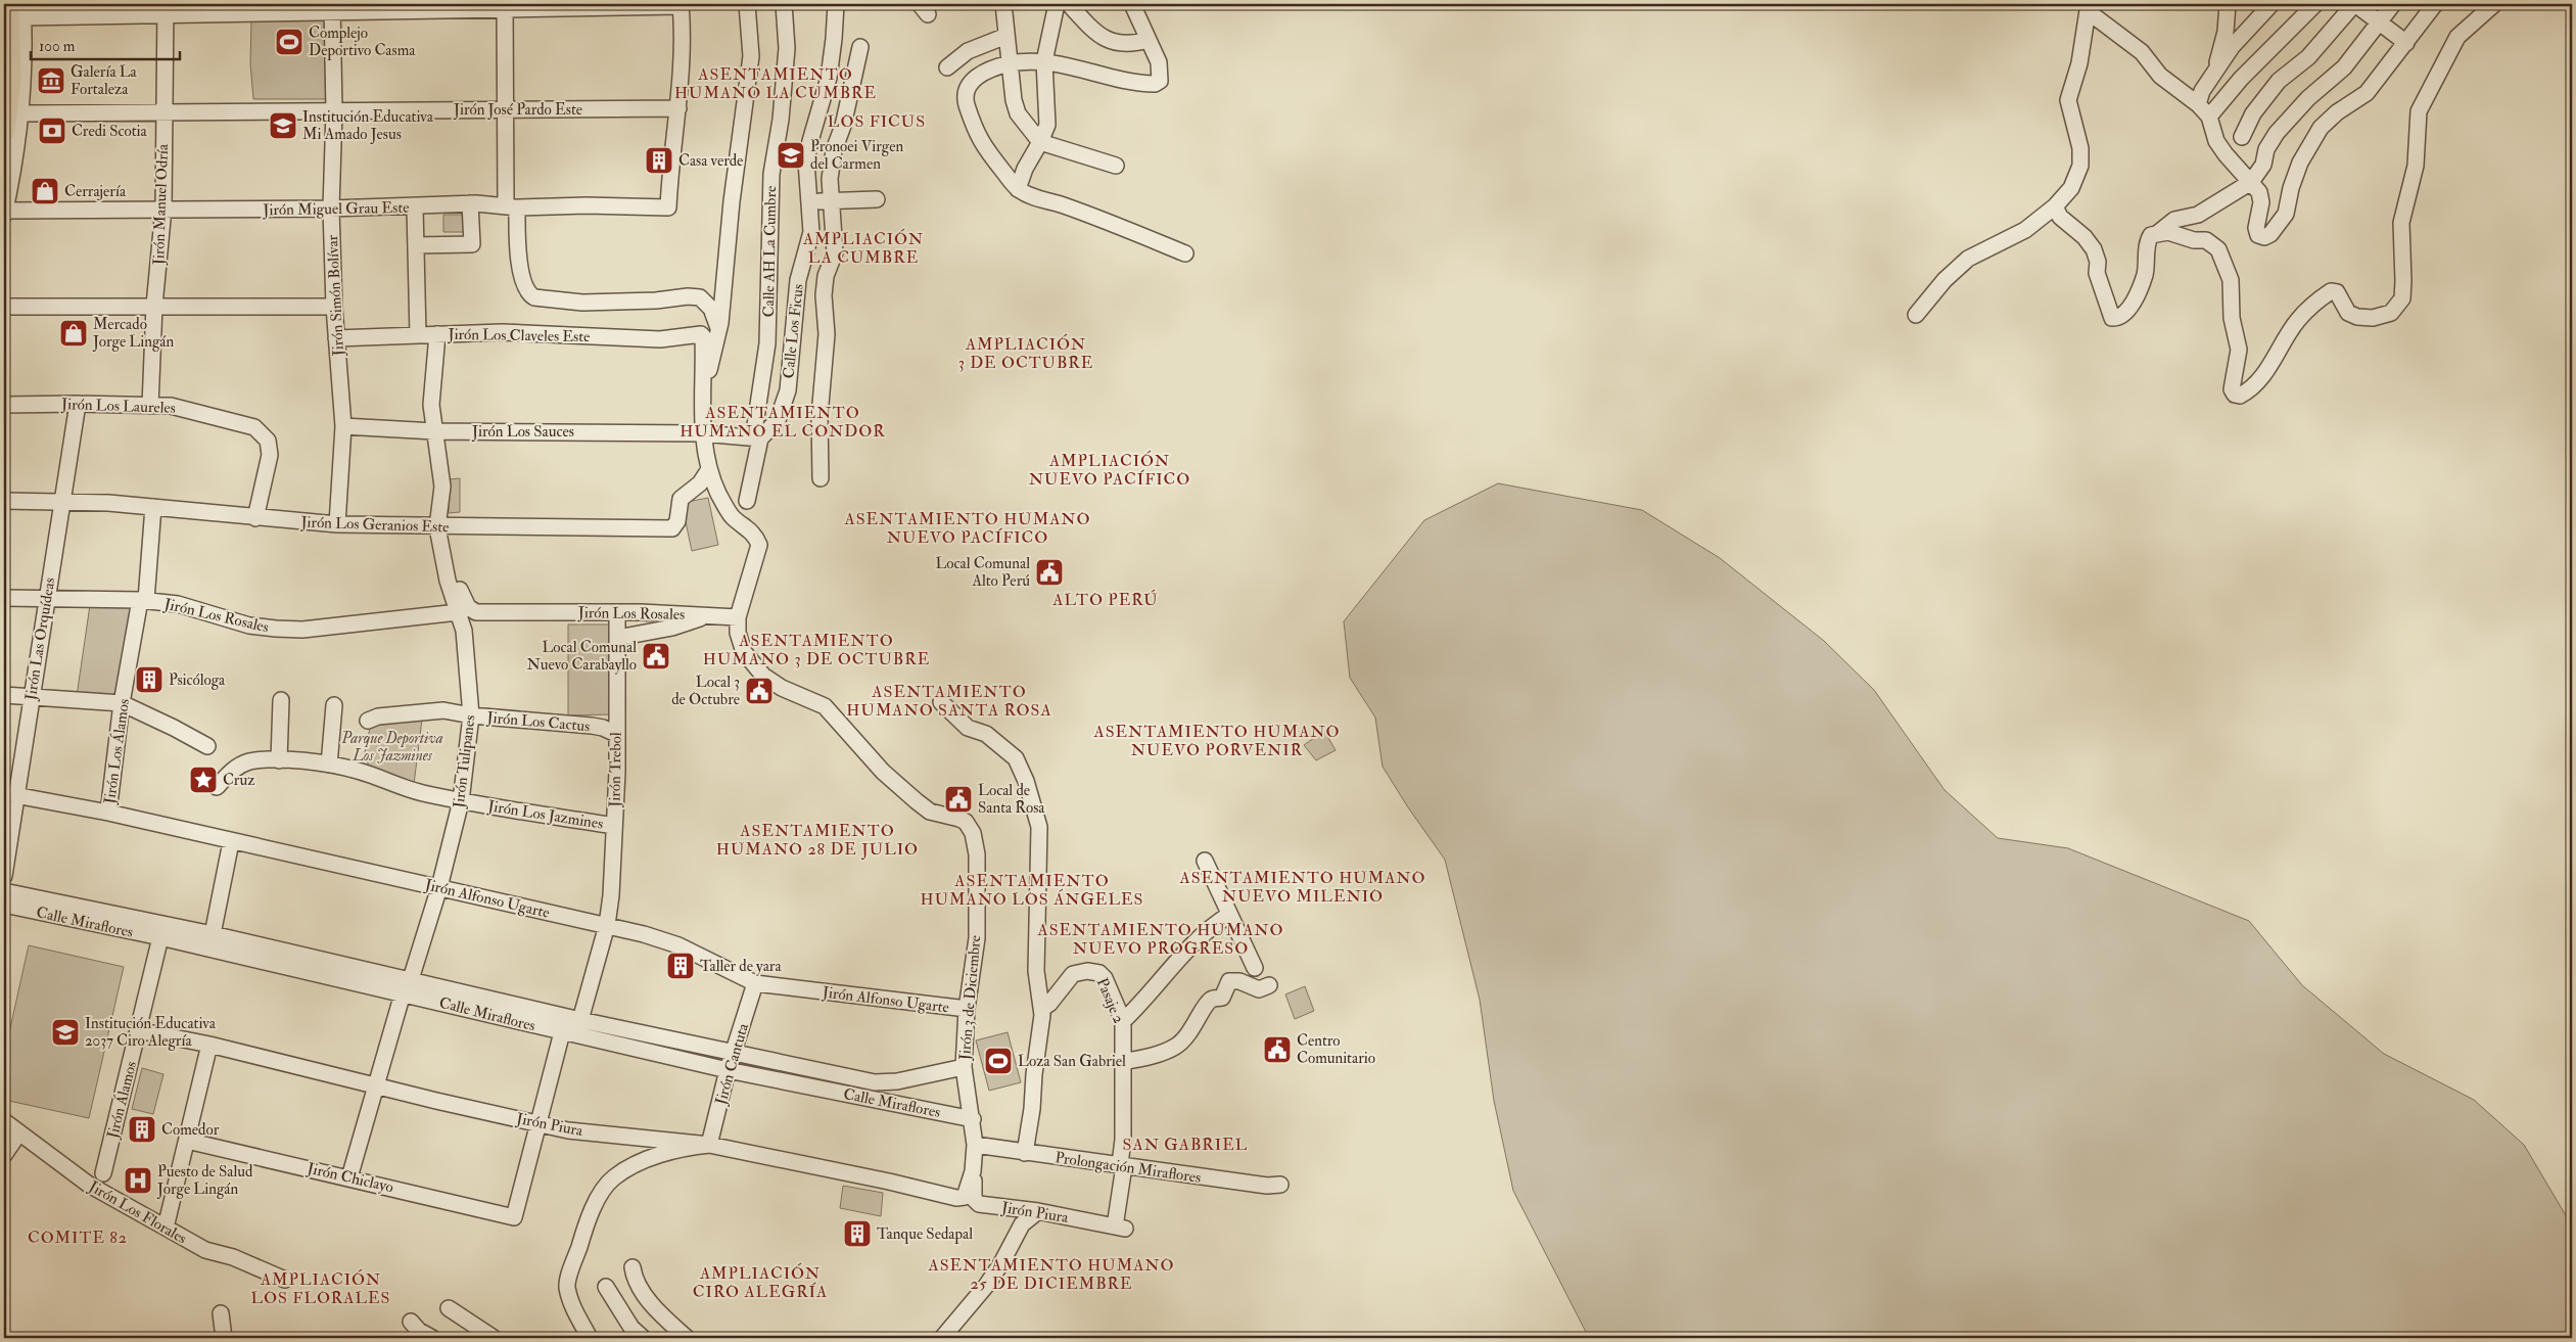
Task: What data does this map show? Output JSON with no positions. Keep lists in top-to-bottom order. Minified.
{"streets":{"street":["Jirón José Pardo Este","Jirón Manuel Odría","Jirón Miguel Grau Este","Calle AH La Cumbre","Jirón Simón Bolívar","Calle Los Ficus","Jirón Los Claveles Este","Jirón Los Laureles","Jirón Los Sauces","Jirón Los Geranios Este","Jirón Los Rosales","Jirón Las Orquídeas","Jirón Los Cactus","Jirón Los Álamos","Jirón Tulipanes","Jirón Trebol","Jirón Los Jazmines","Jirón Alfonso Ugarte","Calle Miraflores","Jirón 3 de Diciembre","Pasaje 2","Jirón Cantuta","Jirón Álamos","Jirón Piura","Prolongación Miraflores","Jirón Chiclayo","Jirón Los Florales"]},"crossings":[["Jirón José Pardo Este","Jirón Manuel Odría"],["Jirón José Pardo Este","Jirón Miguel Grau Este"],["Jirón José Pardo Este","Jirón Simón Bolívar"],["Jirón Manuel Odría","Jirón Miguel Grau Este"],["Jirón Manuel Odría","Jirón Los Laureles"],["Jirón Miguel Grau Este","Jirón Simón Bolívar"],["Calle AH La Cumbre","Calle Los Ficus"],["Calle AH La Cumbre","Jirón Los Sauces"],["Jirón Simón Bolívar","Jirón Los Claveles Este"],["Jirón Simón Bolívar","Jirón Los Sauces"],["Jirón Simón Bolívar","Jirón Los Geranios Este"],["Calle Los Ficus","Jirón Los Sauces"],["Jirón Los Claveles Este","Jirón Tulipanes"],["Jirón Los Laureles","Jirón Los Geranios Este"],["Jirón Los Laureles","Jirón Las Orquídeas"],["Jirón Los Sauces","Jirón Tulipanes"],["Jirón Los Geranios Este","Jirón Las Orquídeas"],["Jirón Los Geranios Este","Jirón Los Álamos"],["Jirón Los Geranios Este","Jirón Tulipanes"],["Jirón Los Rosales","Jirón Las Orquídeas"],["Jirón Los Rosales","Jirón Los Álamos"],["Jirón Los Rosales","Jirón Tulipanes"],["Jirón Los Rosales","Jirón Trebol"],["Jirón Los Rosales","Jirón 3 de Diciembre"],["Jirón Las Orquídeas","Jirón Alfonso Ugarte"],["Jirón Los Cactus","Jirón Tulipanes"],["Jirón Los Cactus","Jirón Trebol"],["Jirón Los Álamos","Jirón Alfonso Ugarte"],["Jirón Tulipanes","Jirón Los Jazmines"],["Jirón Tulipanes","Jirón Alfonso Ugarte"],["Jirón Tulipanes","Calle Miraflores"],["Jirón Tulipanes","Jirón Piura"],["Jirón Tulipanes","Jirón Chiclayo"],["Jirón Trebol","Jirón Los Jazmines"],["Jirón Trebol","Jirón Alfonso Ugarte"],["Jirón Trebol","Calle Miraflores"],["Jirón Alfonso Ugarte","Jirón 3 de Diciembre"],["Jirón Alfonso Ugarte","Jirón Cantuta"],["Calle Miraflores","Jirón 3 de Diciembre"],["Calle Miraflores","Jirón Cantuta"],["Calle Miraflores","Jirón Álamos"],["Jirón 3 de Diciembre","Jirón Piura"],["Jirón 3 de Diciembre","Prolongación Miraflores"],["Pasaje 2","Jirón Piura"],["Pasaje 2","Prolongación Miraflores"],["Jirón Cantuta","Jirón Piura"],["Jirón Álamos","Jirón Piura"],["Jirón Piura","Jirón Chiclayo"]],"districts":["ASENTAMIENTO HUMANO LA CUMBRE","LOS FICUS","AMPLIACIÓN LA CUMBRE","AMPLIACIÓN 3 DE OCTUBRE","ASENTAMIENTO HUMANO EL CONDOR","AMPLIACIÓN NUEVO PACÍFICO","ASENTAMIENTO HUMANO NUEVO PACÍFICO","ALTO PERÚ","ASENTAMIENTO HUMANO 3 DE OCTUBRE","ASENTAMIENTO HUMANO SANTA ROSA","ASENTAMIENTO HUMANO NUEVO PORVENIR","ASENTAMIENTO HUMANO 28 DE JULIO","ASENTAMIENTO HUMANO NUEVO MILENIO","ASENTAMIENTO HUMANO LOS ÁNGELES","ASENTAMIENTO HUMANO NUEVO PROGRESO","SAN GABRIEL","COMITE 82","ASENTAMIENTO HUMANO 25 DE DICIEMBRE","AMPLIACIÓN CIRO ALEGRÍA","AMPLIACIÓN LOS FLORALES"],"parks":["Parque Deportiva Los Jazmines"],"places":{"sports":["Complejo Deportivo Casma","Loza San Gabriel"],"museum":["Galería La Fortaleza"],"school or university":["Institución Educativa Mi Amado Jesus","Pronoei Virgen del Carmen","Institución Educativa 2037 Ciro Alegría"],"bank":["Credi Scotia"],"building":["Casa verde","Psicóloga","Taller de yara","Comedor","Tanque Sedapal"],"shop":["Cerrajería","Mercado Jorge Lingán"],"public building":["Local Comunal Alto Perú","Local Comunal Nuevo Carabayllo","Local 3 de Octubre","Local de Santa Rosa","Centro Comunitario"],"place":["Cruz"],"hospital":["Puesto de Salud Jorge Lingán"]},"scale_bar":"100 m"}
